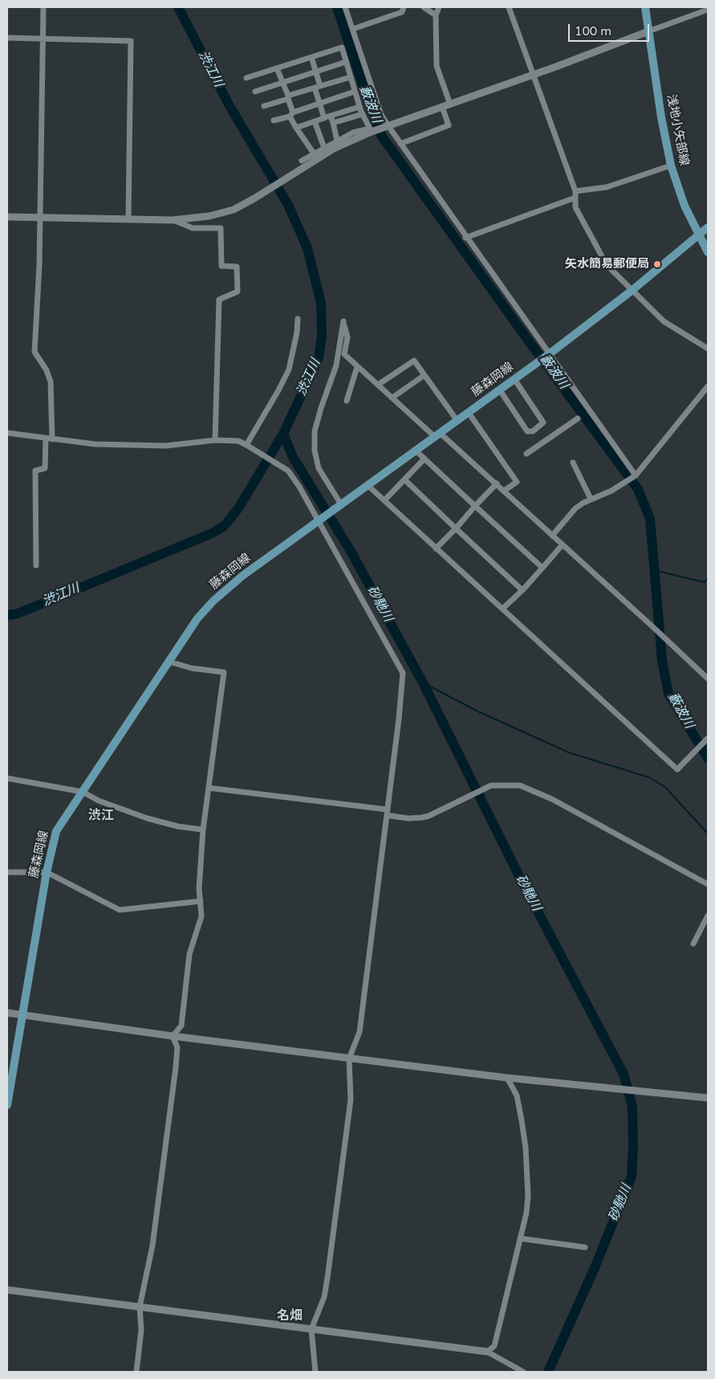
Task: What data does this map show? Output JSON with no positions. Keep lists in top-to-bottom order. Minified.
{"streets":{"main road":["浅地小矢部線","藤森岡線"]},"crossings":[["浅地小矢部線","藤森岡線"]],"districts":["渋江","名畑"],"water":["渋江川","藪波川","砂馳川"],"places":["矢水簡易郵便局"],"scale_bar":"100 m"}
